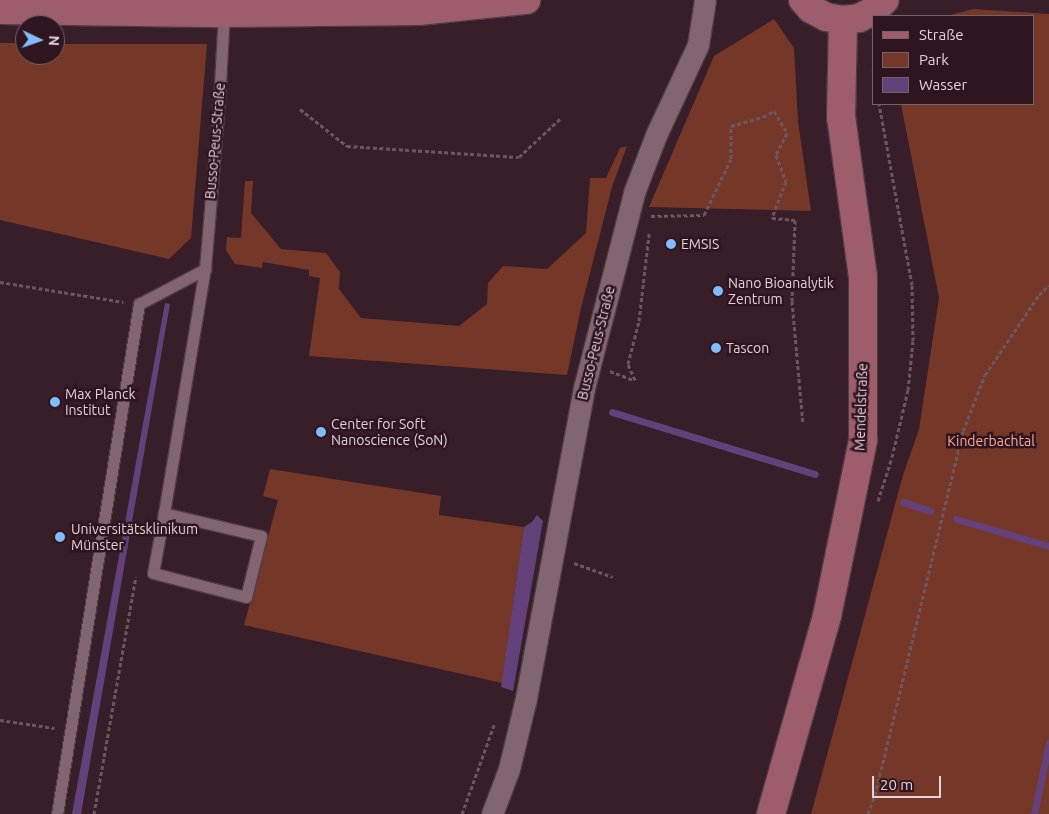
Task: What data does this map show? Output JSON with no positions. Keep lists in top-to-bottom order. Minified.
{"streets":{"main road":["Mendelstraße"],"street":["Busso-Peus-Straße"]},"parks":["Kinderbachtal"],"places":["EMSIS","Nano Bioanalytik Zentrum","Tascon","Max Planck Institut","Center for Soft Nanoscience (SoN)","Universitätsklinikum Münster"],"legend":["Straße","Park","Wasser"],"scale_bar":"20 m","north":"right"}
